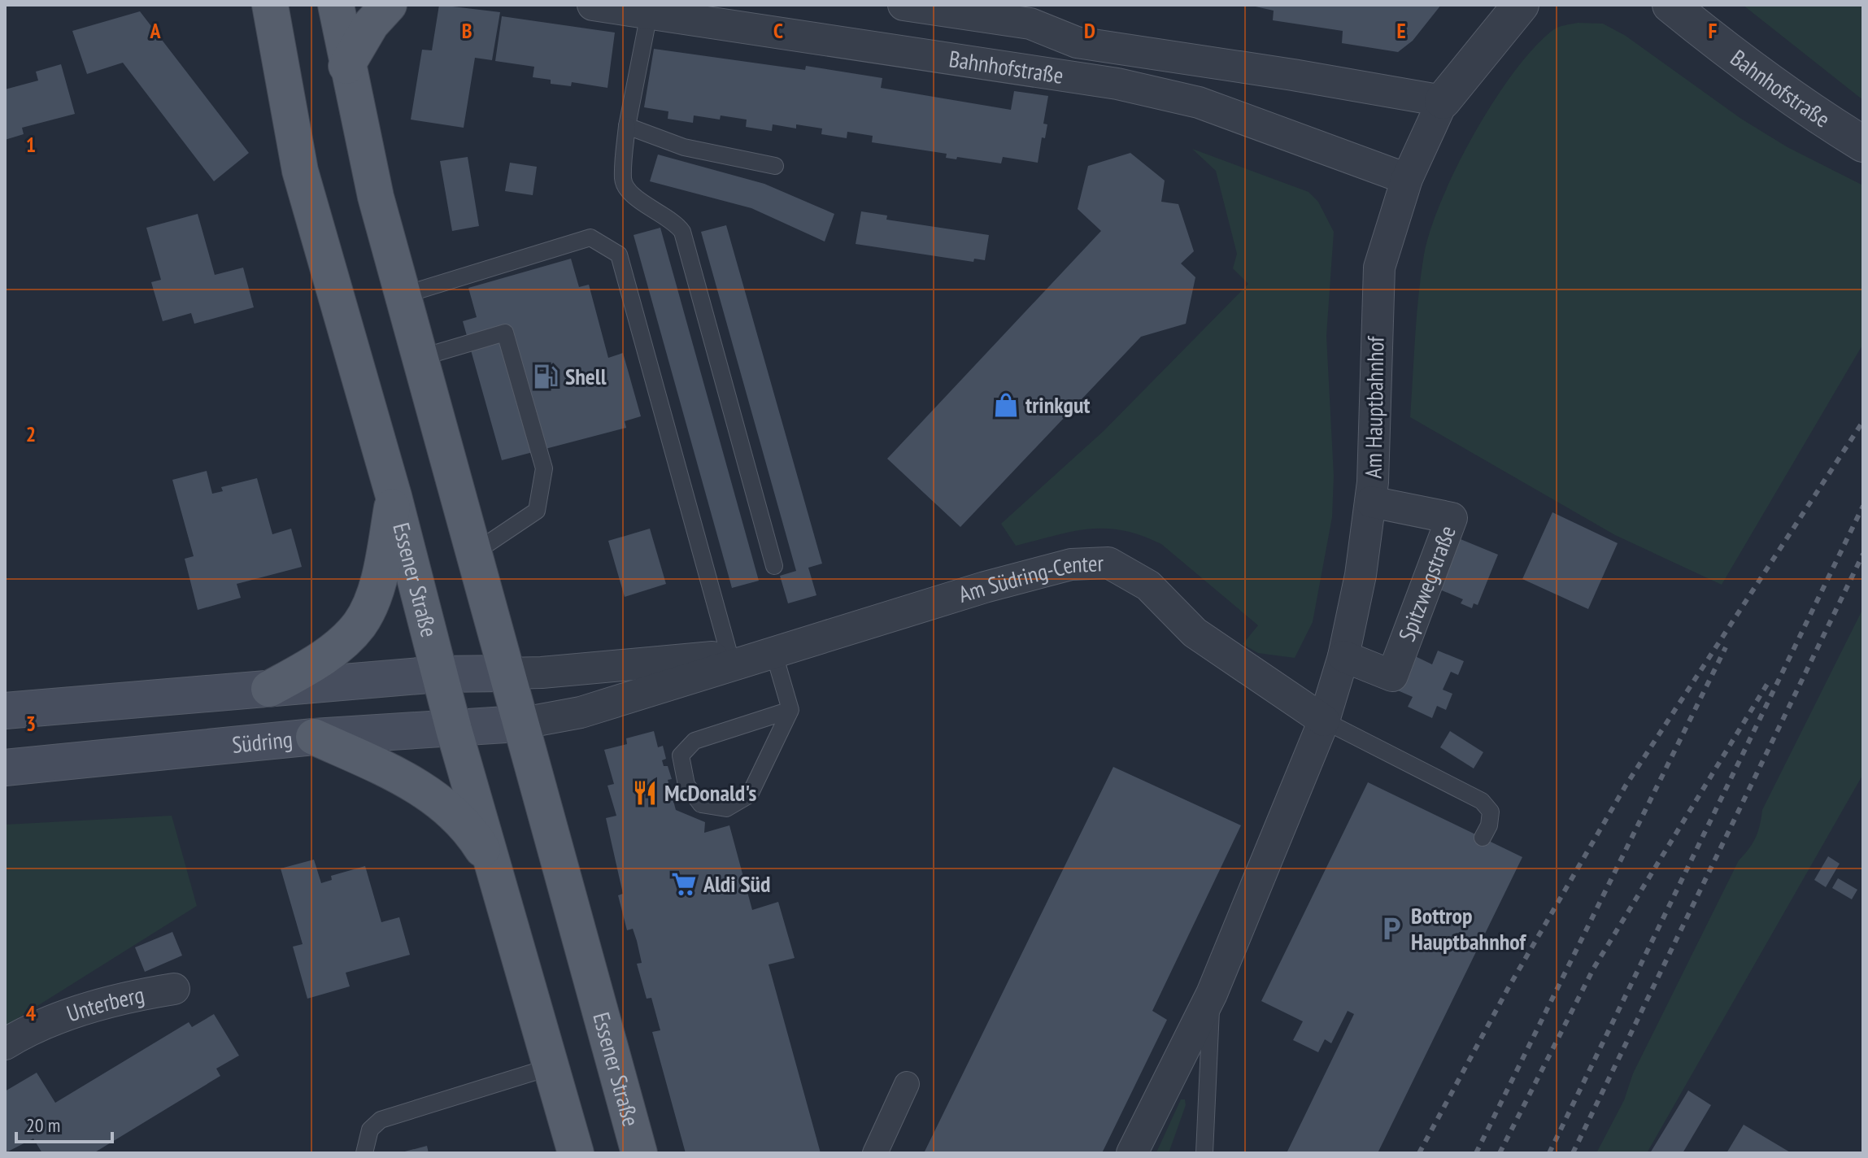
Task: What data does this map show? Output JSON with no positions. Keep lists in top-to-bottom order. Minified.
{"streets":{"main road":["Essener Straße","Südring"],"street":["Bahnhofstraße","Am Hauptbahnhof","Am Südring-Center","Spitzwegstraße","Unterberg"]},"crossings":[["Bahnhofstraße","Am Hauptbahnhof"],["Am Hauptbahnhof","Am Südring-Center"],["Am Hauptbahnhof","Spitzwegstraße"],["Essener Straße","Am Südring-Center"],["Essener Straße","Südring"],["Am Südring-Center","Südring"]],"places":{"fuel station":["Shell"],"shop":["trinkgut"],"restaurant":["McDonald's"],"supermarket":["Aldi Süd"],"parking":["Bottrop Hauptbahnhof"]},"scale_bar":"20 m","grid":{"columns":["A","B","C","D","E","F"],"rows":["1","2","3","4"]}}
